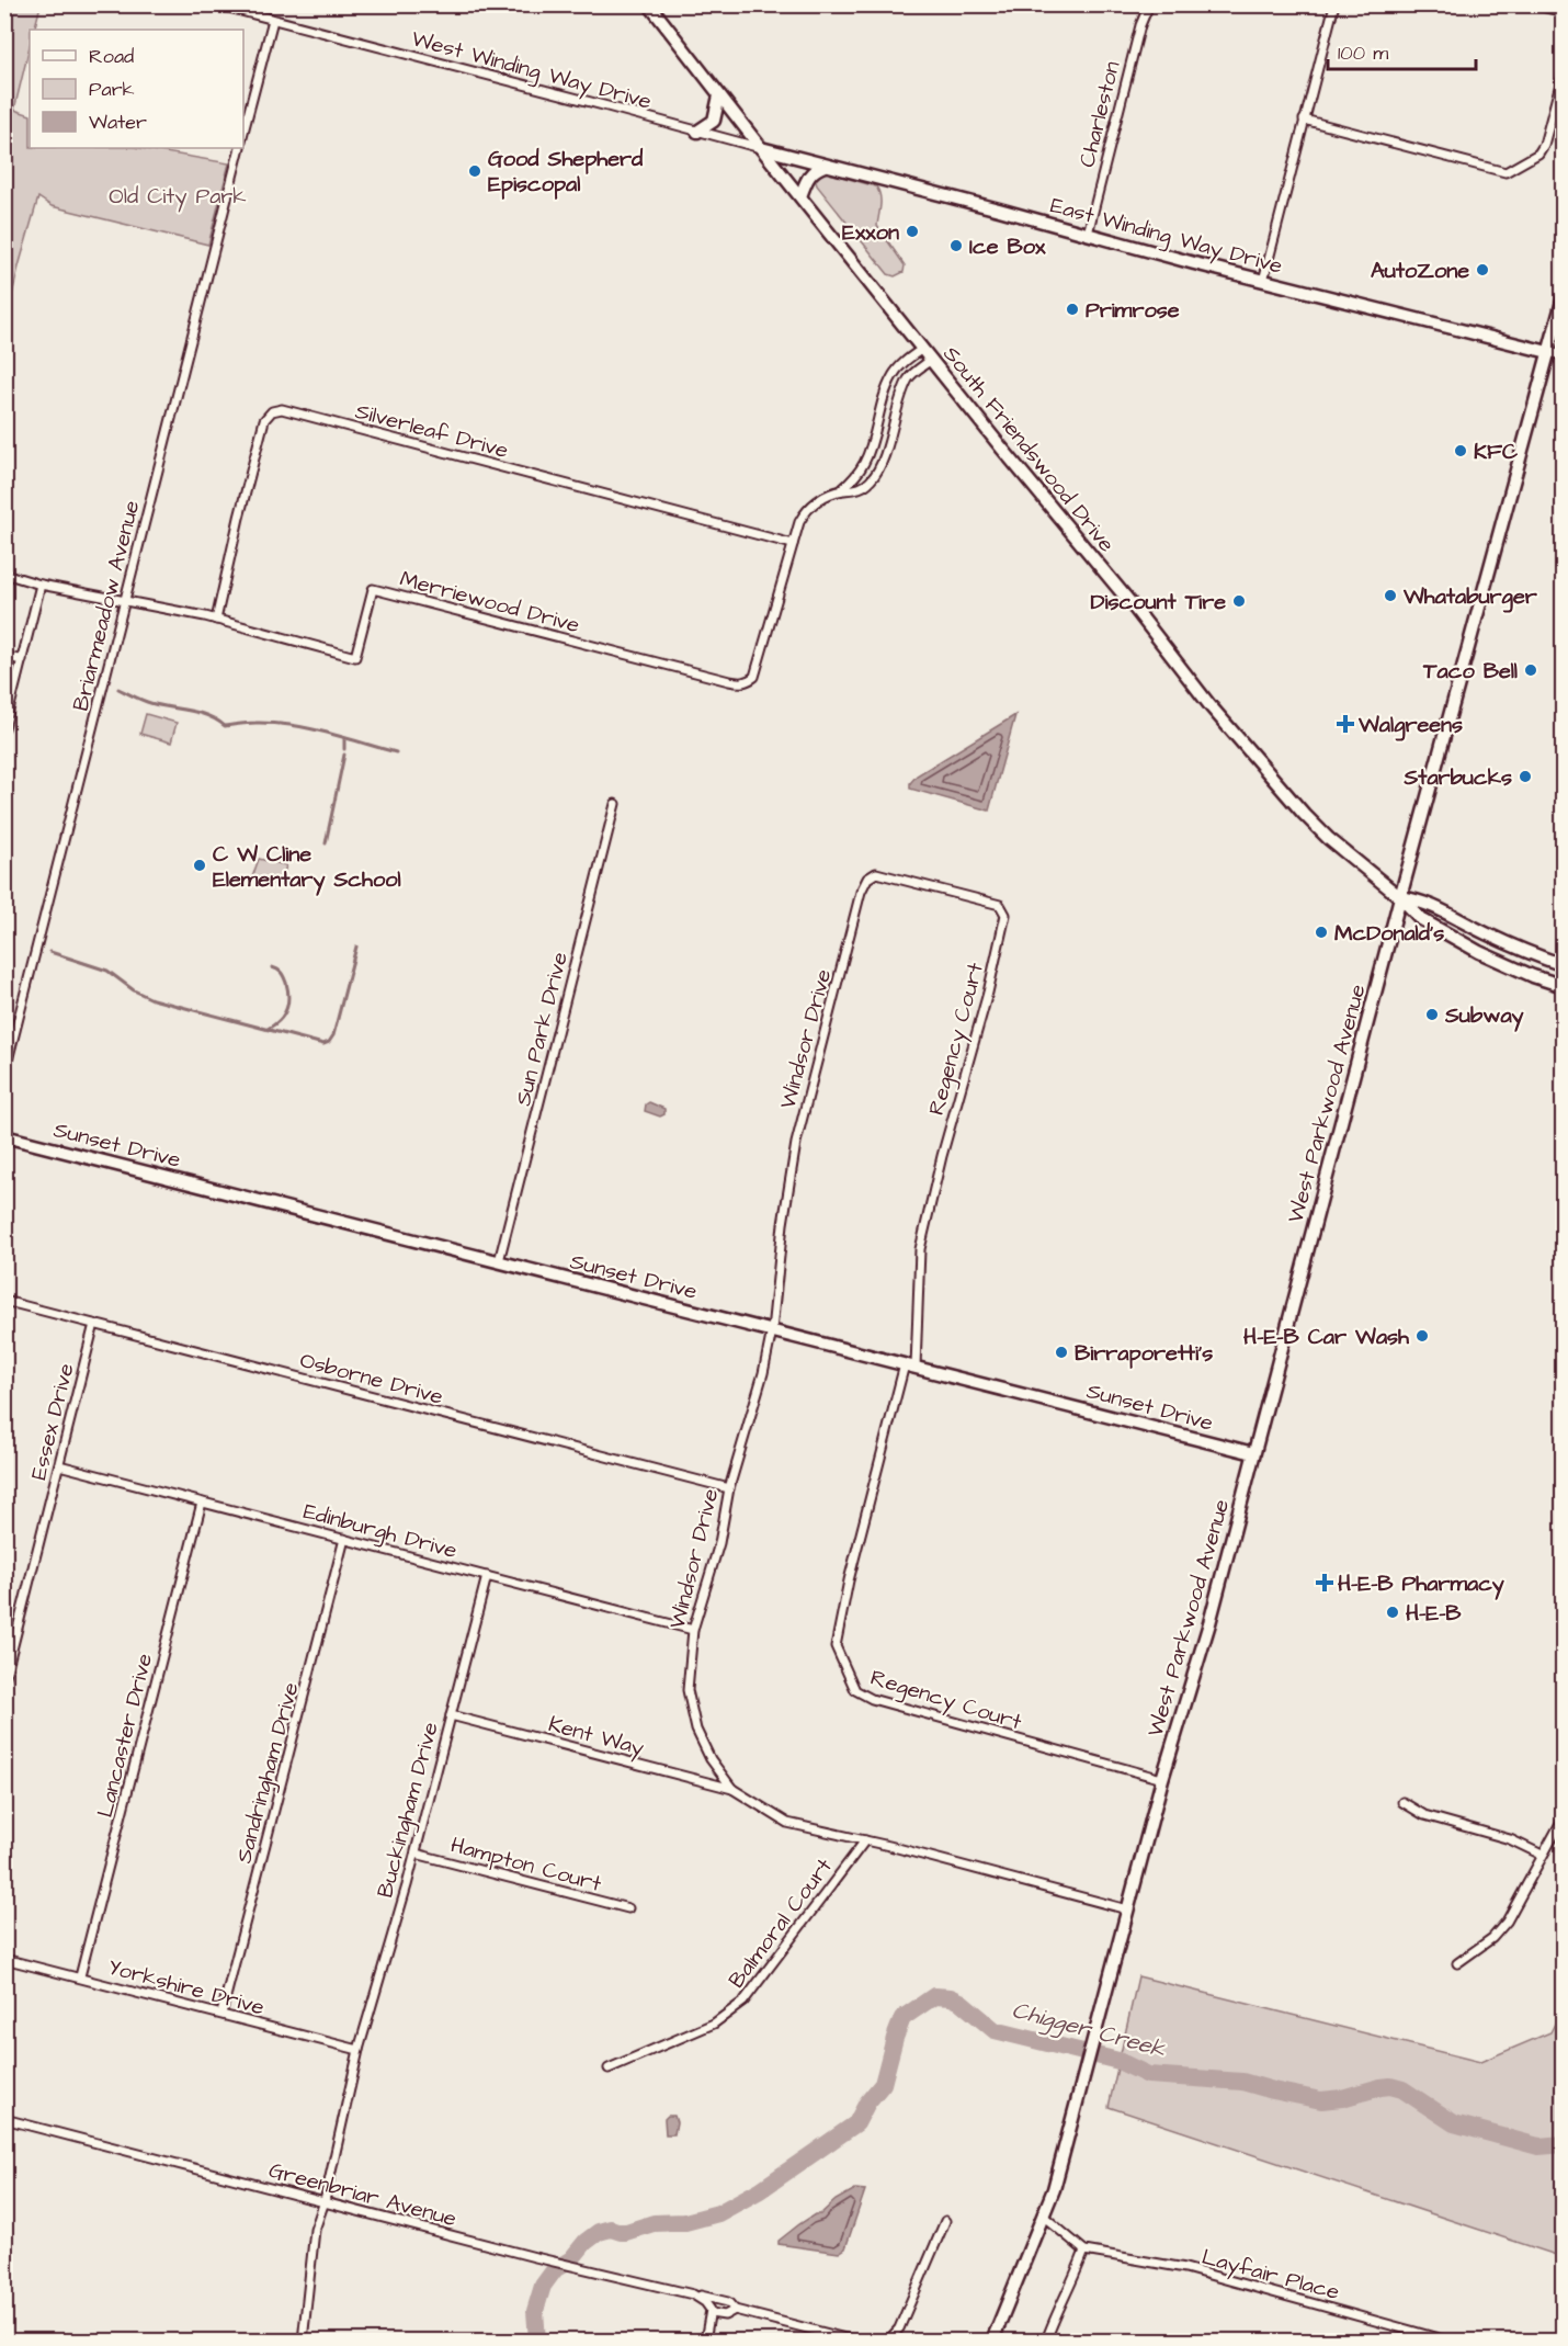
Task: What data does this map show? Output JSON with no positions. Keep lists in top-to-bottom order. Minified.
{"streets":{"main road":["East Winding Way Drive","South Friendswood Drive","West Parkwood Avenue","Sunset Drive"],"street":["West Winding Way Drive","Charleston","Silverleaf Drive","Merriewood Drive","Briarmeadow Avenue","Sun Park Drive","Windsor Drive","Regency Court","Osborne Drive","Essex Drive","Edinburgh Drive","Lancaster Drive","Kent Way","Sandringham Drive","Buckingham Drive","Hampton Court","Balmoral Court","Yorkshire Drive","Greenbriar Avenue","Layfair Place"]},"crossings":[["West Winding Way Drive","East Winding Way Drive"],["West Winding Way Drive","South Friendswood Drive"],["Charleston","East Winding Way Drive"],["East Winding Way Drive","South Friendswood Drive"],["East Winding Way Drive","West Parkwood Avenue"],["Silverleaf Drive","Merriewood Drive"],["South Friendswood Drive","West Parkwood Avenue"],["Merriewood Drive","Briarmeadow Avenue"],["Sun Park Drive","Sunset Drive"],["Windsor Drive","Regency Court"],["Windsor Drive","West Parkwood Avenue"],["Windsor Drive","Sunset Drive"],["Windsor Drive","Osborne Drive"],["Windsor Drive","Edinburgh Drive"],["Windsor Drive","Kent Way"],["Windsor Drive","Balmoral Court"],["Regency Court","West Parkwood Avenue"],["Regency Court","Sunset Drive"],["West Parkwood Avenue","Sunset Drive"],["Osborne Drive","Essex Drive"],["Essex Drive","Edinburgh Drive"],["Edinburgh Drive","Lancaster Drive"],["Edinburgh Drive","Sandringham Drive"],["Edinburgh Drive","Buckingham Drive"],["Lancaster Drive","Yorkshire Drive"],["Kent Way","Buckingham Drive"],["Sandringham Drive","Yorkshire Drive"],["Buckingham Drive","Hampton Court"],["Buckingham Drive","Yorkshire Drive"],["Buckingham Drive","Greenbriar Avenue"]],"water":["Chigger Creek"],"parks":["Old City Park"],"places":{"other":["Good Shepherd Episcopal","Exxon","Ice Box","AutoZone","Primrose","KFC","Whataburger","Discount Tire","Taco Bell","Starbucks","C W Cline Elementary School","McDonald's","Subway","H-E-B Car Wash","Birraporetti's","H-E-B"],"health":["Walgreens","H-E-B Pharmacy"]},"legend":["Road","Park","Water"],"scale_bar":"100 m"}
